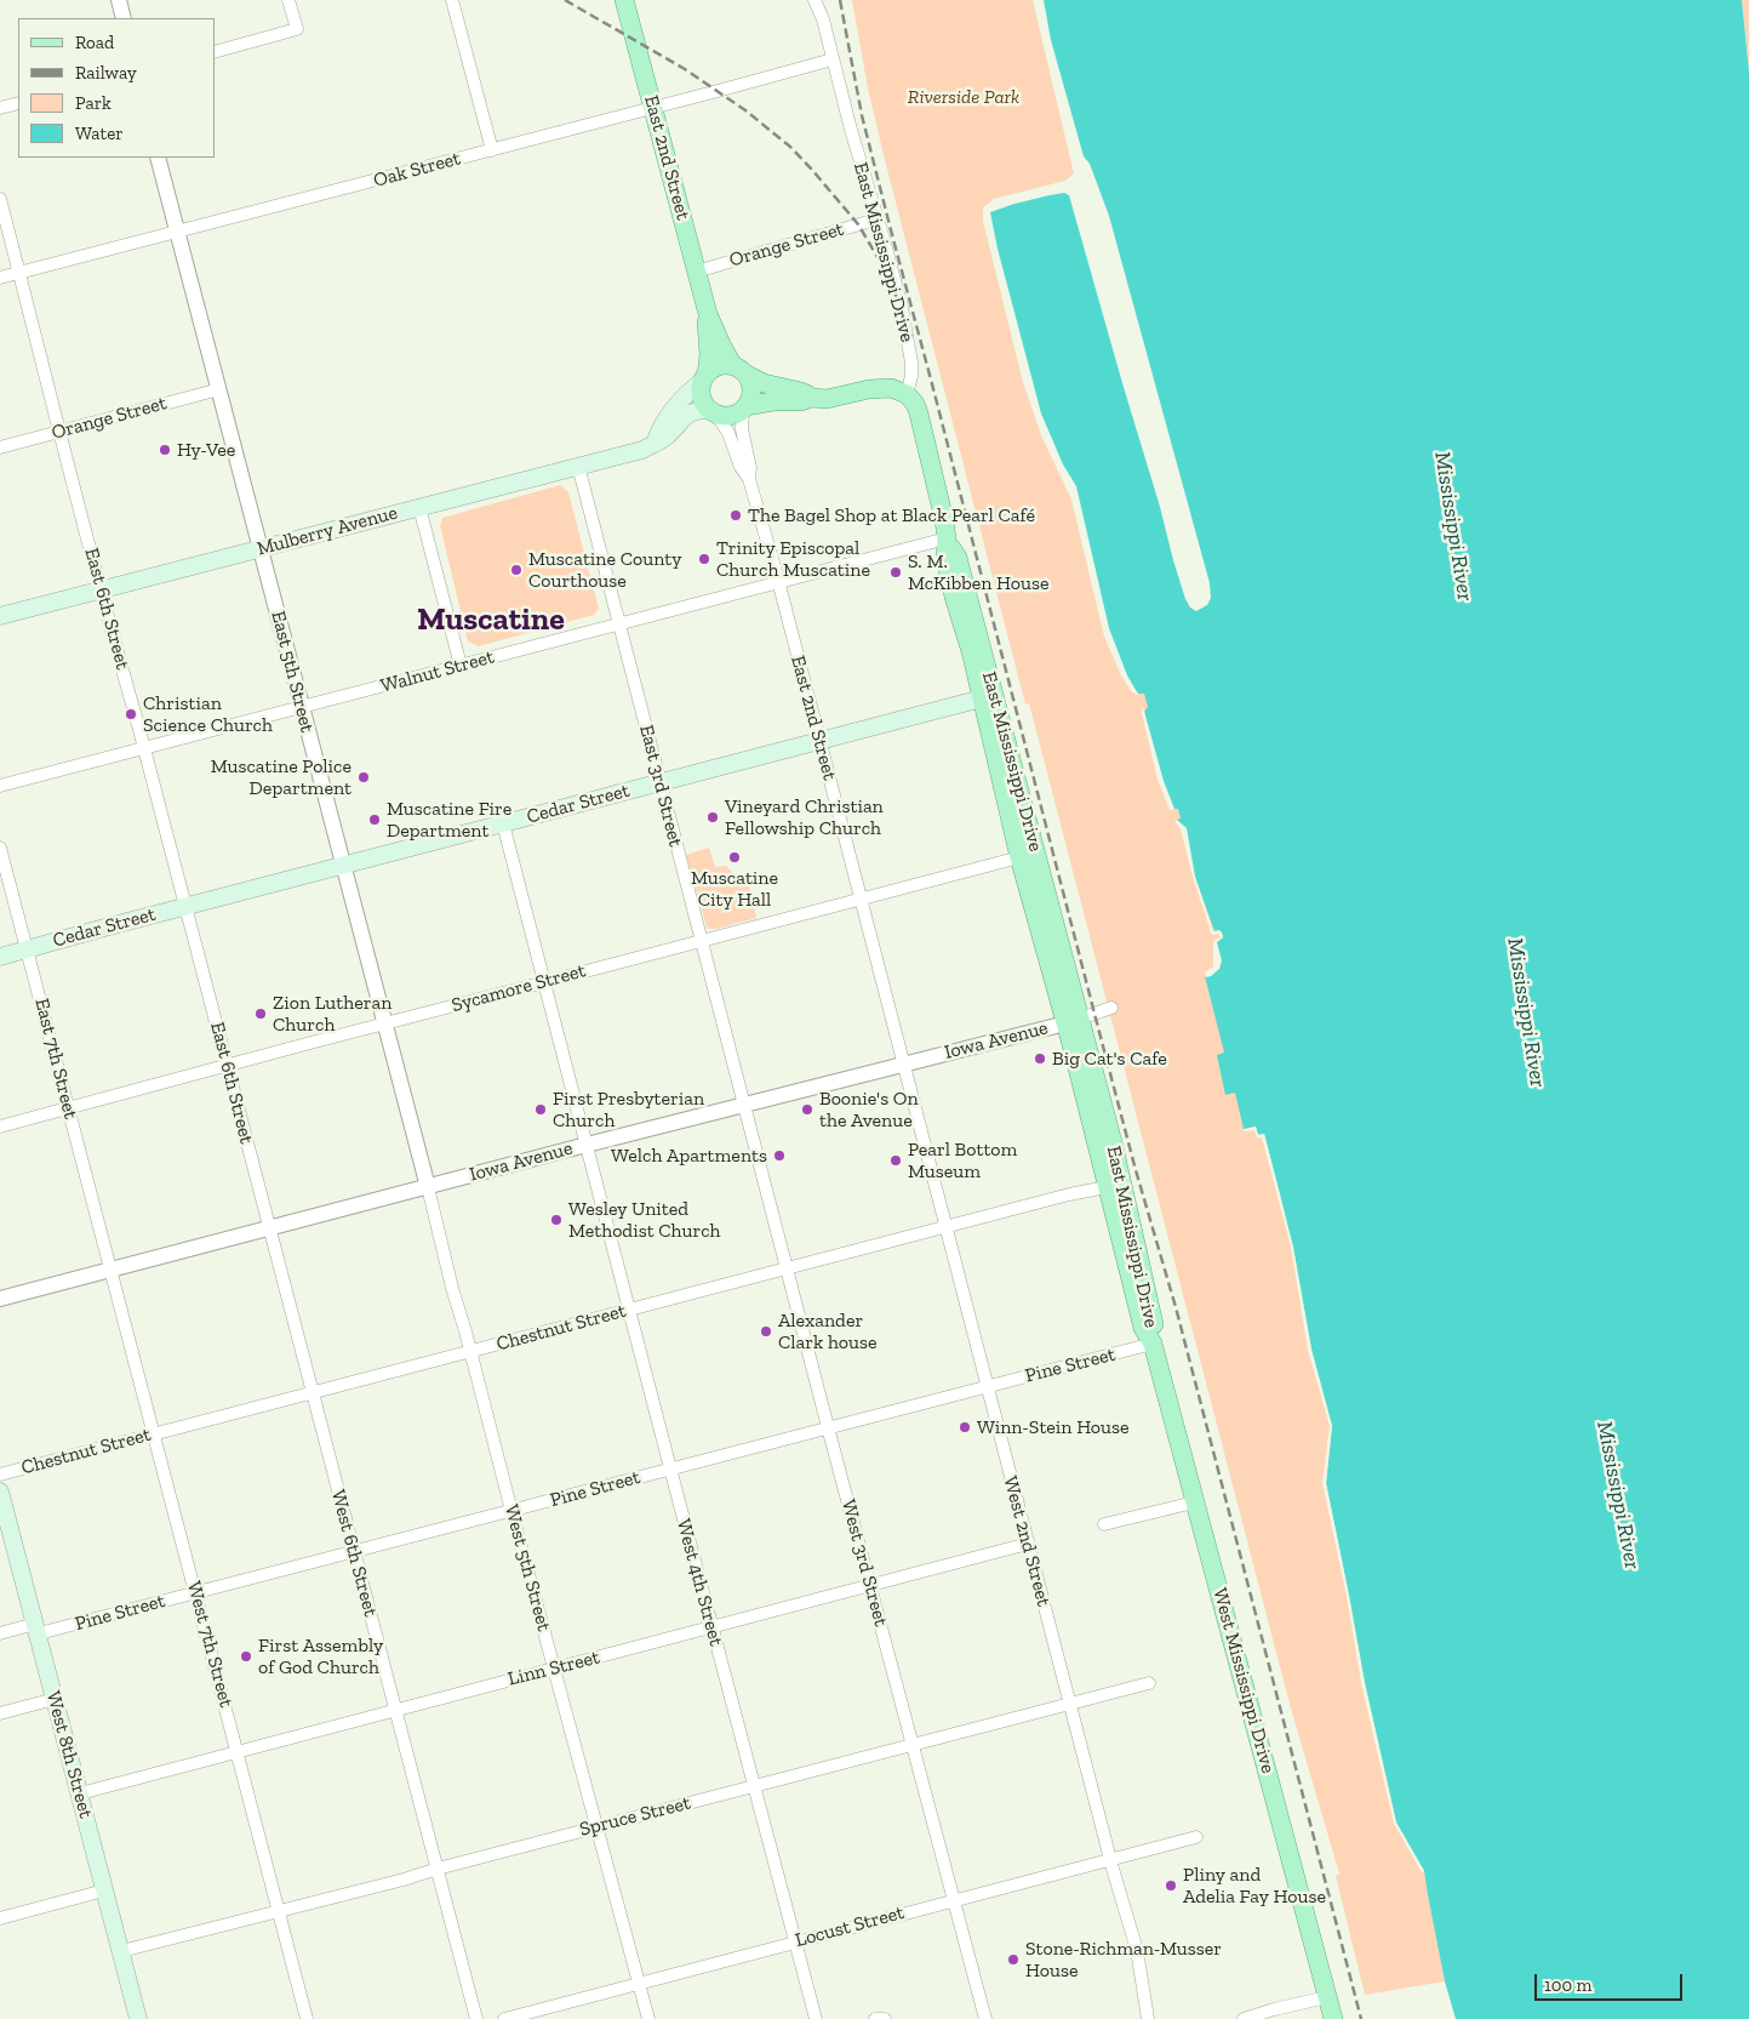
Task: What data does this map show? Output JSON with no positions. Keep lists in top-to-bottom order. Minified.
{"streets":{"main road":["East 2nd Street","East Mississippi Drive","Mulberry Avenue","Cedar Street","West Mississippi Drive","West 8th Street"],"street":["Oak Street","Orange Street","East 6th Street","East 5th Street","Walnut Street","East 3rd Street","Sycamore Street","Iowa Avenue","East 7th Street","Chestnut Street","Pine Street","West 2nd Street","West 6th Street","West 3rd Street","West 5th Street","West 4th Street","West 7th Street","Linn Street","Spruce Street","Locust Street"]},"crossings":[["East 2nd Street","Oak Street"],["East 2nd Street","Orange Street"],["East 2nd Street","Mulberry Avenue"],["East 2nd Street","Walnut Street"],["East 2nd Street","Cedar Street"],["East 2nd Street","Sycamore Street"],["East 2nd Street","Iowa Avenue"],["East 2nd Street","West 2nd Street"],["Oak Street","East Mississippi Drive"],["Oak Street","East 6th Street"],["Oak Street","East 5th Street"],["Orange Street","East Mississippi Drive"],["Orange Street","East 6th Street"],["Orange Street","East 5th Street"],["East Mississippi Drive","Walnut Street"],["East Mississippi Drive","Cedar Street"],["East Mississippi Drive","Sycamore Street"],["East Mississippi Drive","Iowa Avenue"],["East Mississippi Drive","Chestnut Street"],["East Mississippi Drive","Pine Street"],["East Mississippi Drive","West Mississippi Drive"],["Mulberry Avenue","East 6th Street"],["Mulberry Avenue","East 5th Street"],["Mulberry Avenue","East 3rd Street"],["East 6th Street","Walnut Street"],["East 6th Street","Cedar Street"],["East 6th Street","Sycamore Street"],["East 6th Street","Iowa Avenue"],["East 6th Street","West 6th Street"],["East 5th Street","Walnut Street"],["East 5th Street","Cedar Street"],["East 5th Street","Sycamore Street"],["East 5th Street","Iowa Avenue"],["East 5th Street","West 5th Street"],["Walnut Street","East 3rd Street"],["East 3rd Street","Cedar Street"],["East 3rd Street","Sycamore Street"],["East 3rd Street","Iowa Avenue"],["East 3rd Street","West 3rd Street"],["Cedar Street","East 7th Street"],["Cedar Street","West 4th Street"],["Sycamore Street","East 7th Street"],["Sycamore Street","West 4th Street"],["Iowa Avenue","East 7th Street"],["Iowa Avenue","West 2nd Street"],["Iowa Avenue","West 6th Street"],["Iowa Avenue","West 3rd Street"],["Iowa Avenue","West 5th Street"],["Iowa Avenue","West 4th Street"],["Iowa Avenue","West 7th Street"],["East 7th Street","West 7th Street"],["Chestnut Street","West 2nd Street"],["Chestnut Street","West 6th Street"],["Chestnut Street","West 3rd Street"],["Chestnut Street","West 5th Street"],["Chestnut Street","West 4th Street"],["Chestnut Street","West 7th Street"],["Pine Street","West 2nd Street"],["Pine Street","West 6th Street"],["Pine Street","West 3rd Street"],["Pine Street","West 5th Street"],["Pine Street","West 4th Street"],["Pine Street","West 7th Street"],["Pine Street","West Mississippi Drive"],["Pine Street","West 8th Street"],["West 2nd Street","Linn Street"],["West 2nd Street","Spruce Street"],["West 2nd Street","Locust Street"],["West 6th Street","Linn Street"],["West 6th Street","Spruce Street"],["West 3rd Street","Linn Street"],["West 3rd Street","Spruce Street"],["West 3rd Street","Locust Street"],["West 5th Street","Linn Street"],["West 5th Street","Spruce Street"],["West 5th Street","Locust Street"],["West 4th Street","Linn Street"],["West 4th Street","Spruce Street"],["West 4th Street","Locust Street"],["West 7th Street","Linn Street"],["West 7th Street","Spruce Street"],["Linn Street","West 8th Street"],["West 8th Street","Spruce Street"]],"districts":["Muscatine"],"water":["Mississippi River"],"parks":["Riverside Park"],"places":["Hy-Vee","The Bagel Shop at Black Pearl Café","Trinity Episcopal Church Muscatine","Muscatine County Courthouse","S. M. McKibben House","Christian Science Church","Muscatine Police Department","Vineyard Christian Fellowship Church","Muscatine Fire Department","Muscatine City Hall","Zion Lutheran Church","Big Cat's Cafe","First Presbyterian Church","Boonie's On the Avenue","Welch Apartments","Pearl Bottom Museum","Wesley United Methodist Church","Alexander Clark house","Winn-Stein House","First Assembly of God Church","Pliny and Adelia Fay House","Stone-Richman-Musser House"],"legend":["Road","Railway","Park","Water"],"scale_bar":"100 m"}
